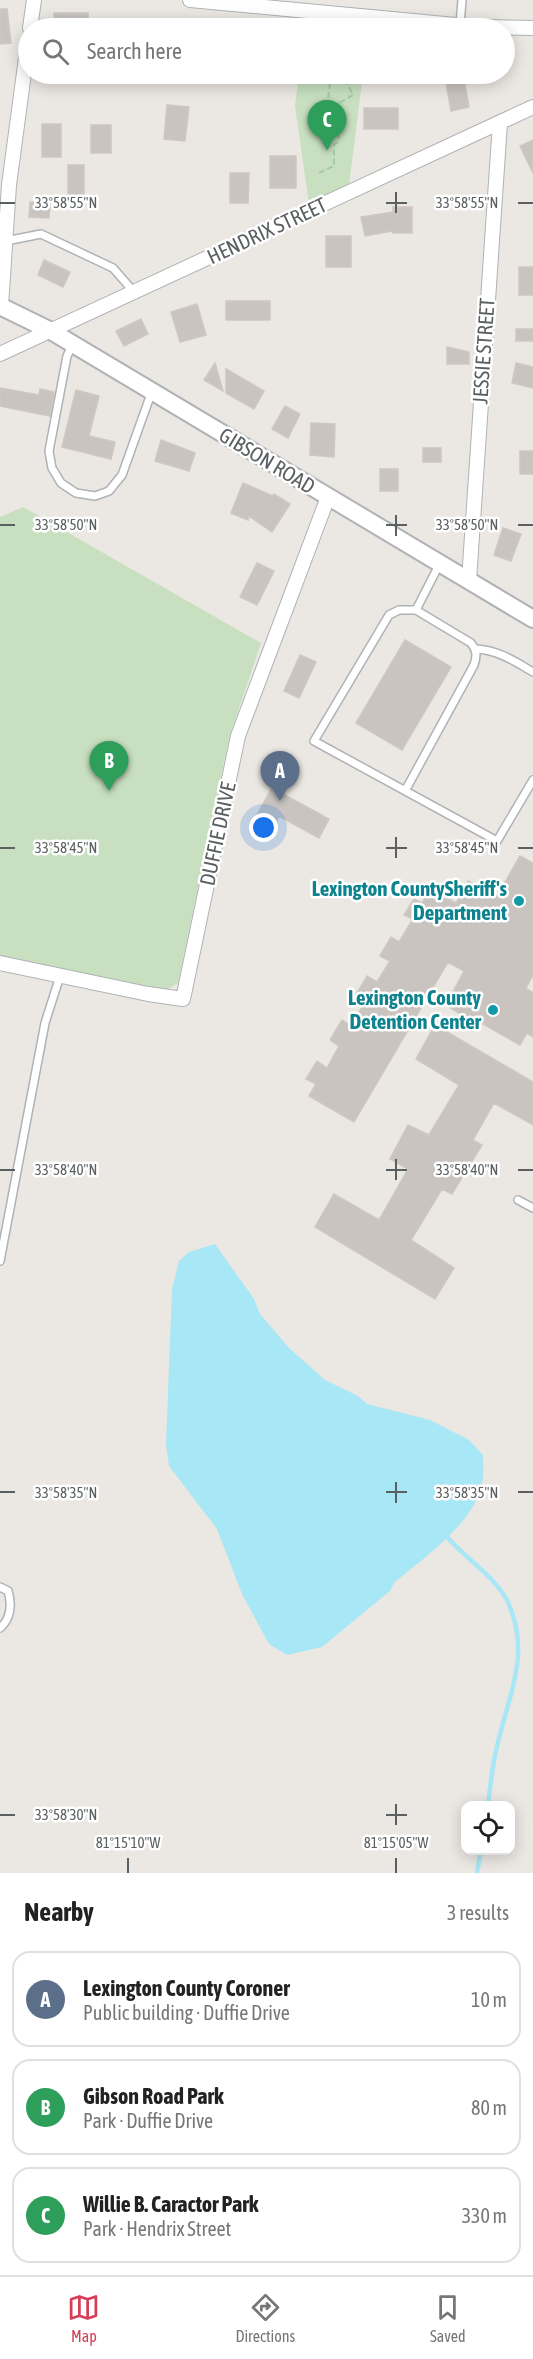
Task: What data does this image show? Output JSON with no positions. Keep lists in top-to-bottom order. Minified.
{"streets":{"street":["HENDRIX STREET","JESSIE STREET","GIBSON ROAD","DUFFIE DRIVE"]},"crossings":[["HENDRIX STREET","JESSIE STREET"],["HENDRIX STREET","GIBSON ROAD"],["JESSIE STREET","GIBSON ROAD"],["GIBSON ROAD","DUFFIE DRIVE"]],"places":["Lexington CountySheriff's Department","Lexington County Detention Center"],"page":{"search":"Search here","pins":["C","B","A"],"heading":["Nearby","3 results"],"list":[{"mark":"A","name":"Lexington County Coroner","note":"Public building · Duffie Drive","value":"10 m"},{"mark":"B","name":"Gibson Road Park","note":"Park · Duffie Drive","value":"80 m"},{"mark":"C","name":"Willie B. Caractor Park","note":"Park · Hendrix Street","value":"330 m"}],"nav":["Map","Directions","Saved"]},"coordinates":["33°58'55\"N","33°58'50\"N","33°58'45\"N","33°58'40\"N","33°58'35\"N","33°58'30\"N","81°15'10\"W","81°15'05\"W"]}
